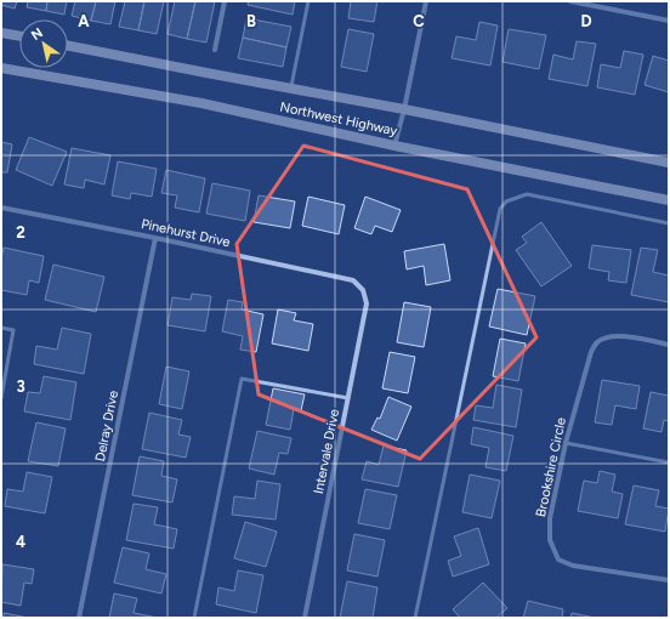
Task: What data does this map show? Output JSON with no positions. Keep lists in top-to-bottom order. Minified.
{"streets":{"main road":["Northwest Highway"],"street":["Pinehurst Drive","Delray Drive","Intervale Drive","Brookshire Circle"]},"crossings":[["Pinehurst Drive","Delray Drive"],["Pinehurst Drive","Intervale Drive"]],"north":"top left","grid":{"columns":["A","B","C","D"],"rows":["2","3","4"]}}
